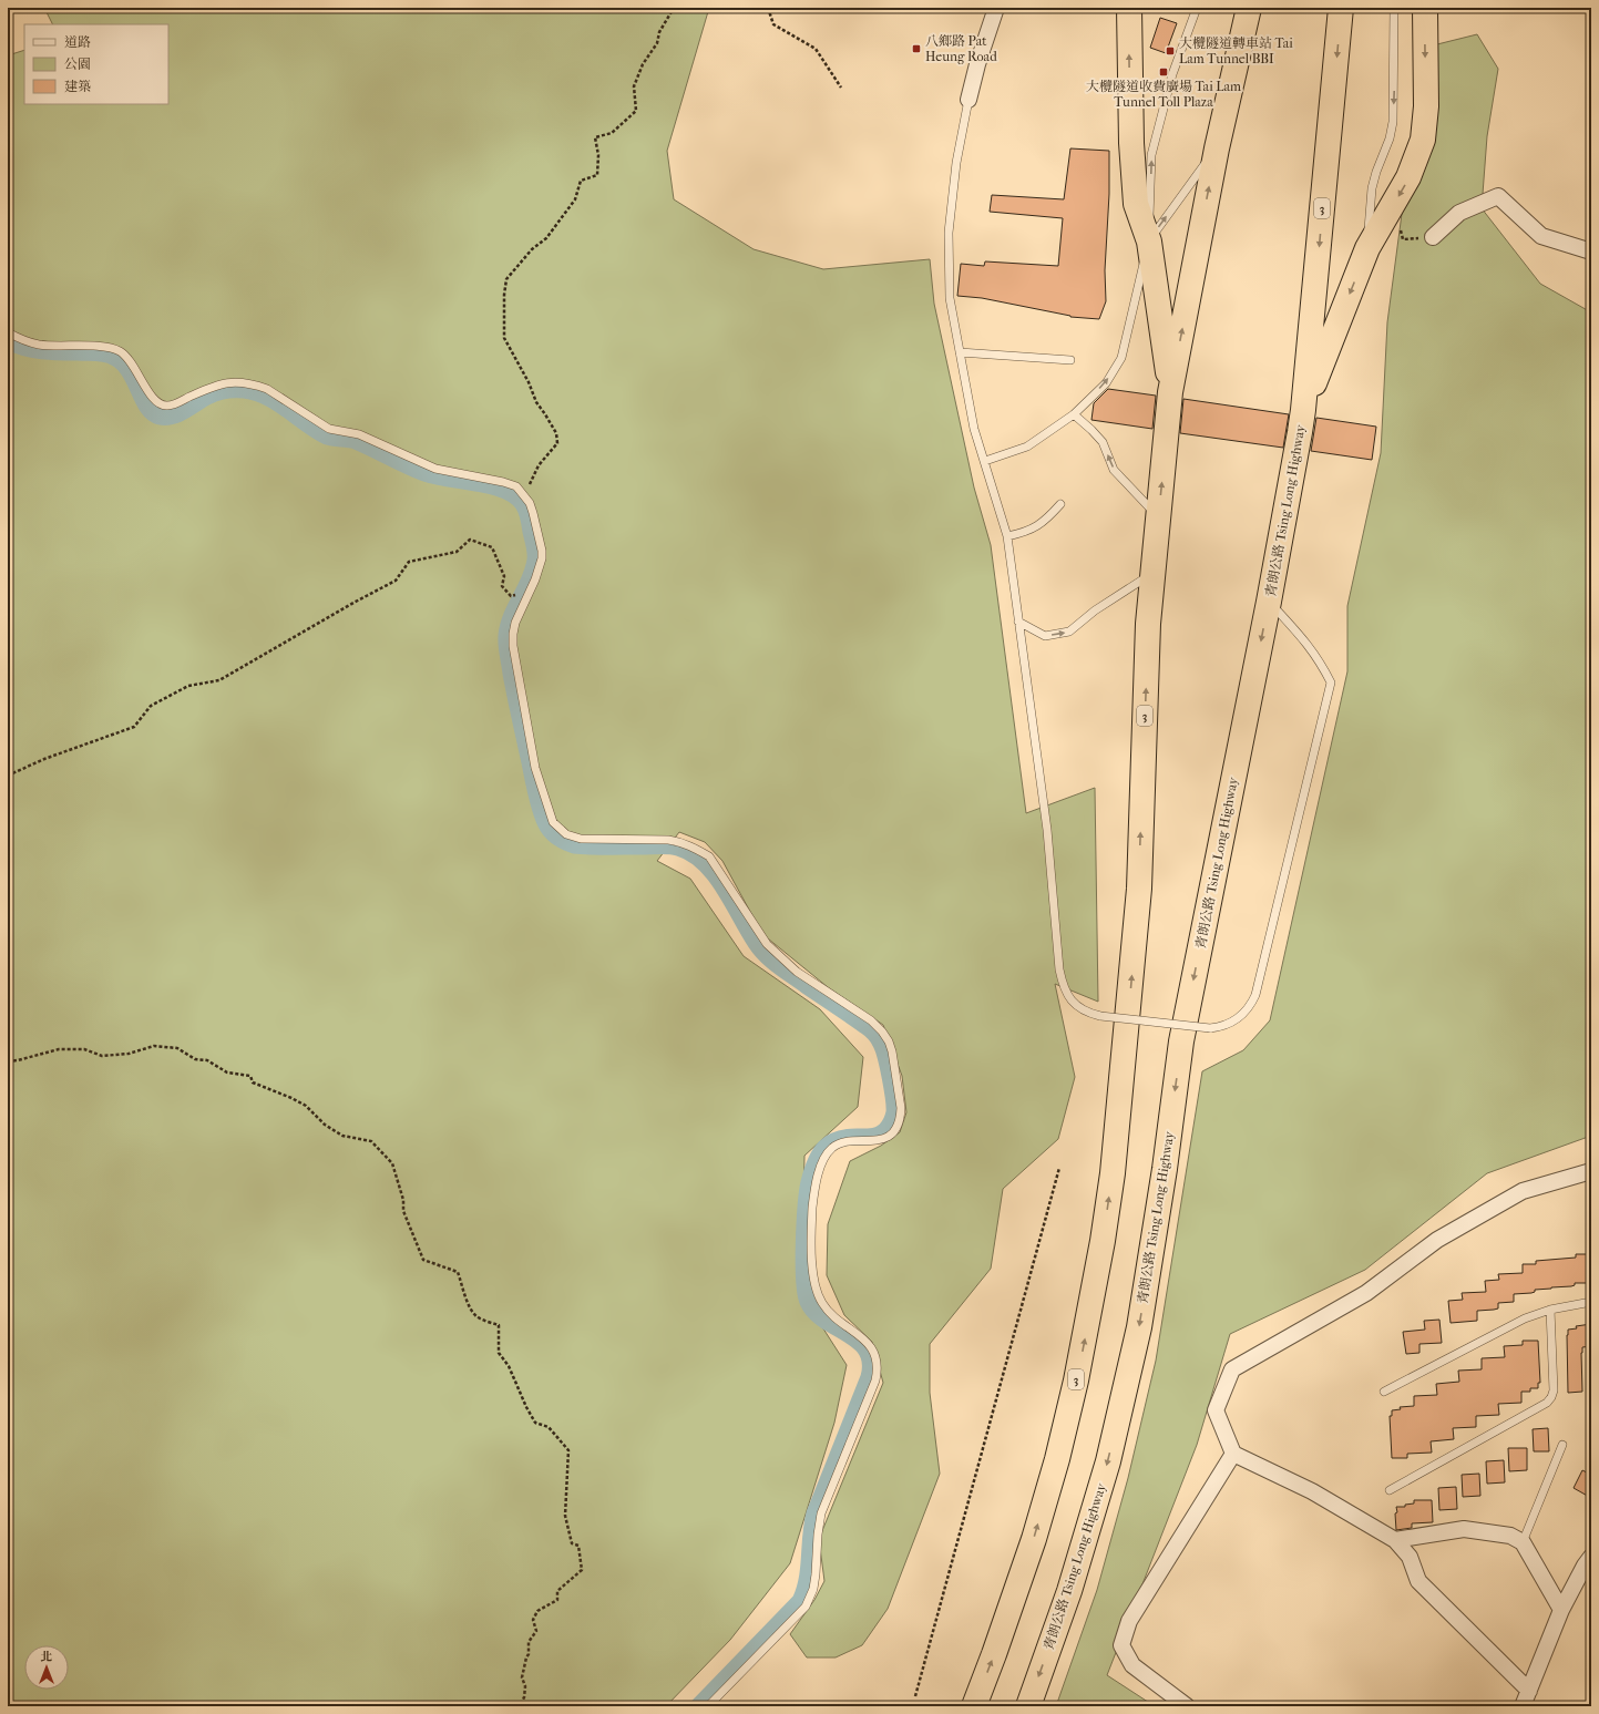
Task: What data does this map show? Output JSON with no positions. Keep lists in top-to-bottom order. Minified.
{"streets":{"highway":["3","青朗公路 Tsing Long Highway"]},"places":{"transit":["八鄉路 Pat Heung Road","大欖隧道轉車站 Tai Lam Tunnel BBI","大欖隧道收費廣場 Tai Lam Tunnel Toll Plaza"]},"legend":["道路","公園","建築"],"north":"top"}
